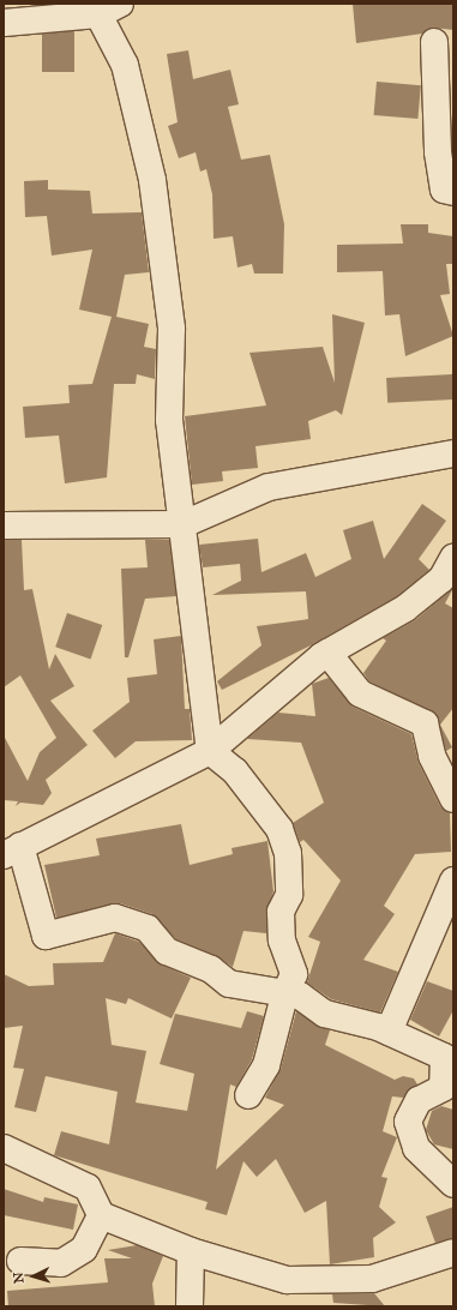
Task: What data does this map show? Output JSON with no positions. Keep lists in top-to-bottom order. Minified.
{"north":"left"}
